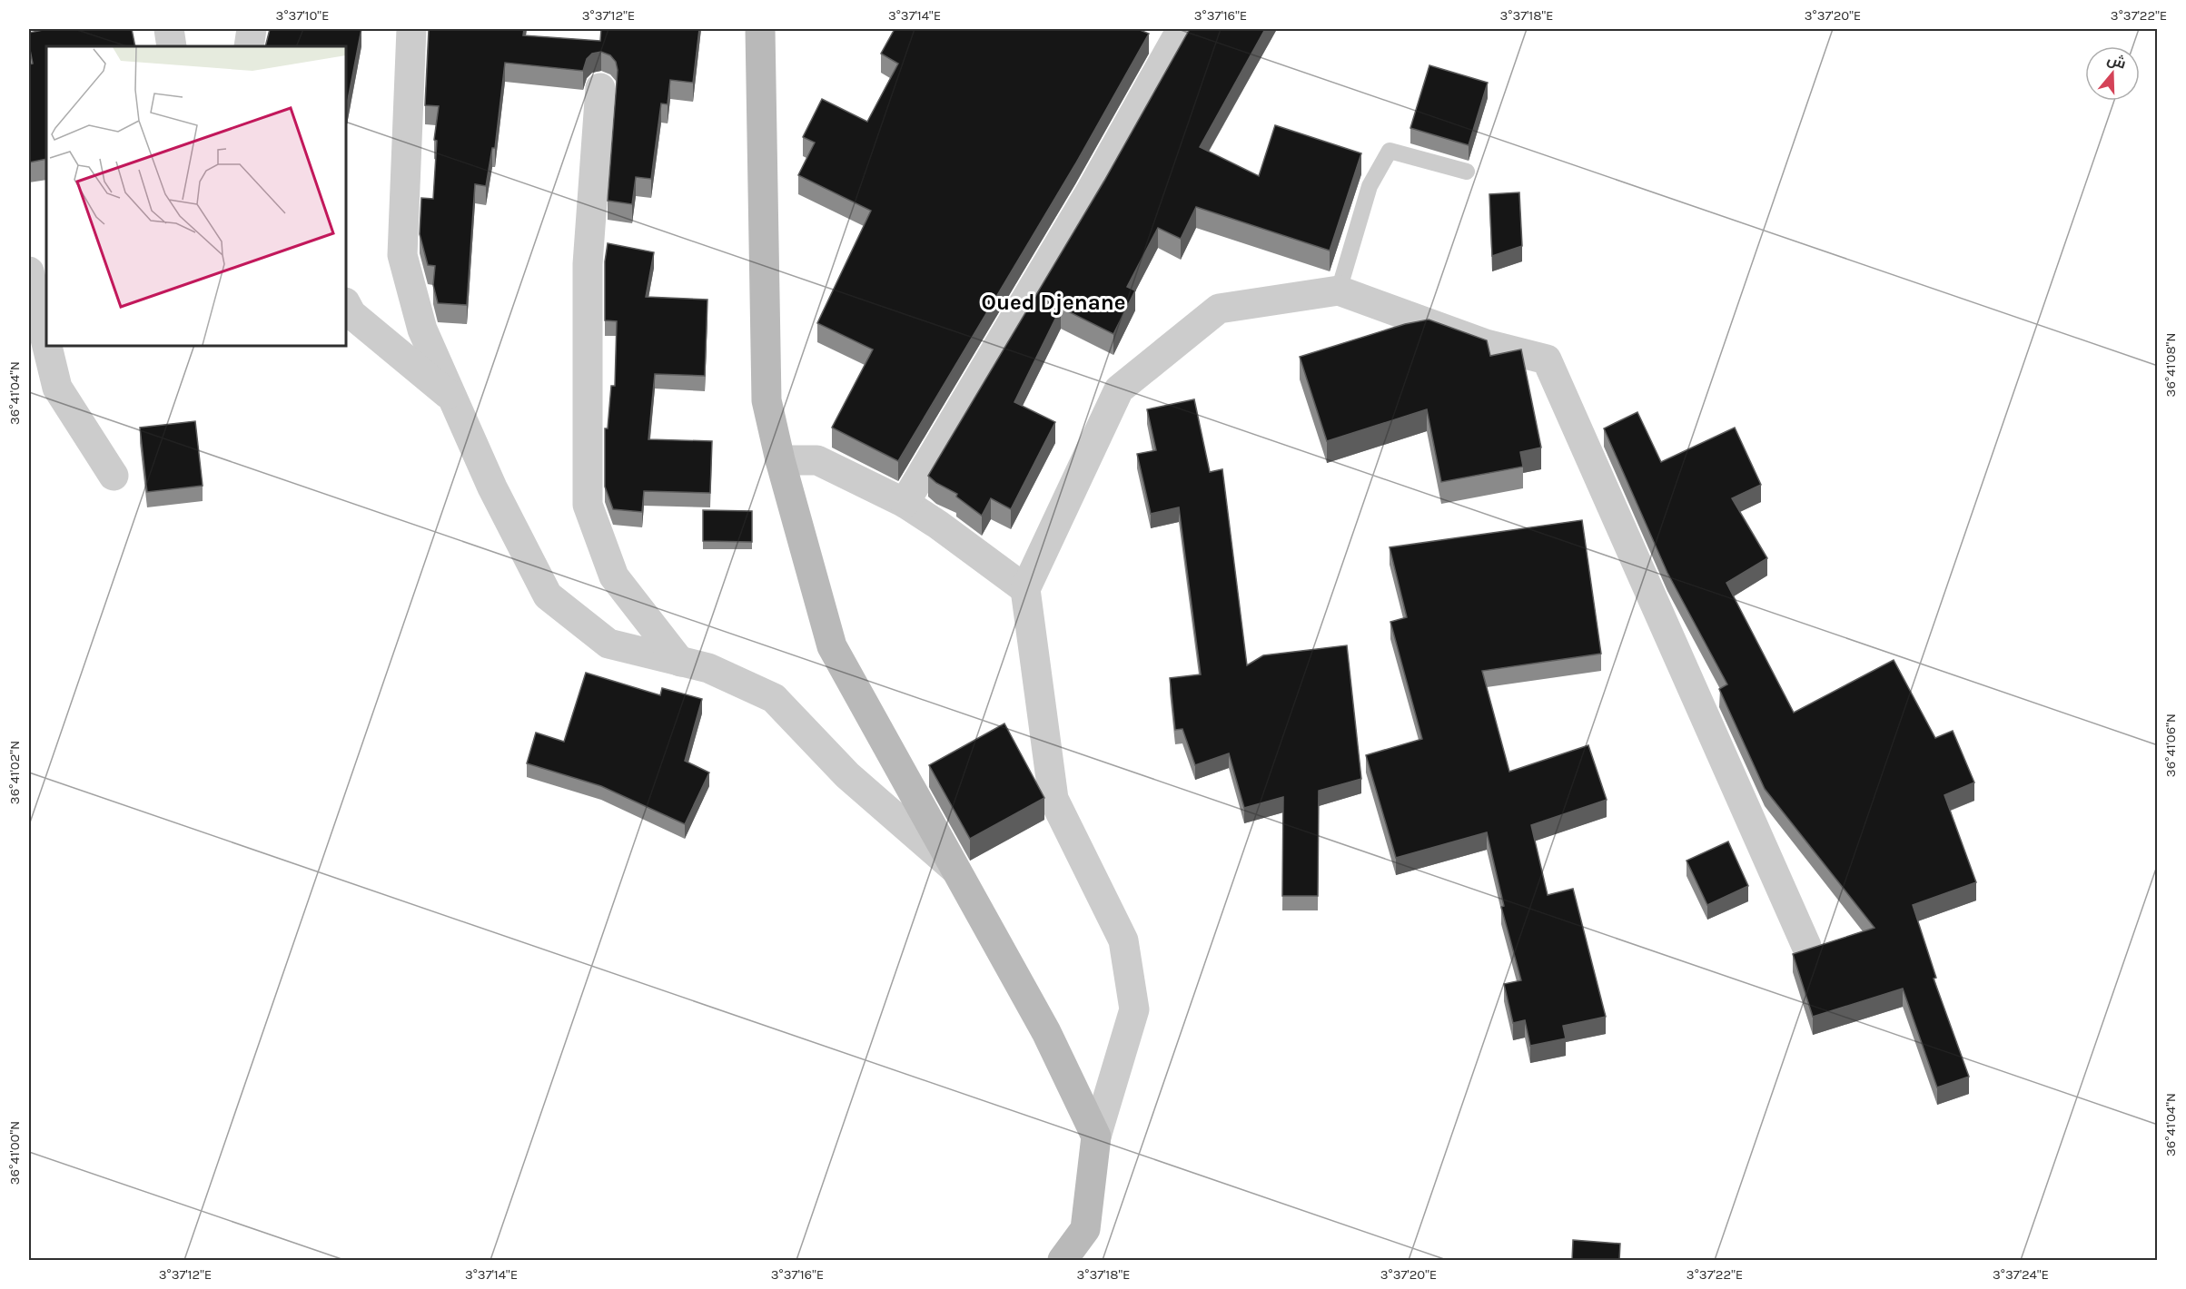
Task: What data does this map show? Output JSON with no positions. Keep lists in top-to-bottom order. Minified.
{"districts":["Oued Djenane"],"north":"top","coordinates":["3°37'10\"E","3°37'12\"E","3°37'14\"E","3°37'16\"E","3°37'18\"E","3°37'20\"E","3°37'22\"E","36°41'08\"N","36°41'04\"N","36°41'06\"N","36°41'02\"N","36°41'00\"N","3°37'24\"E"]}
